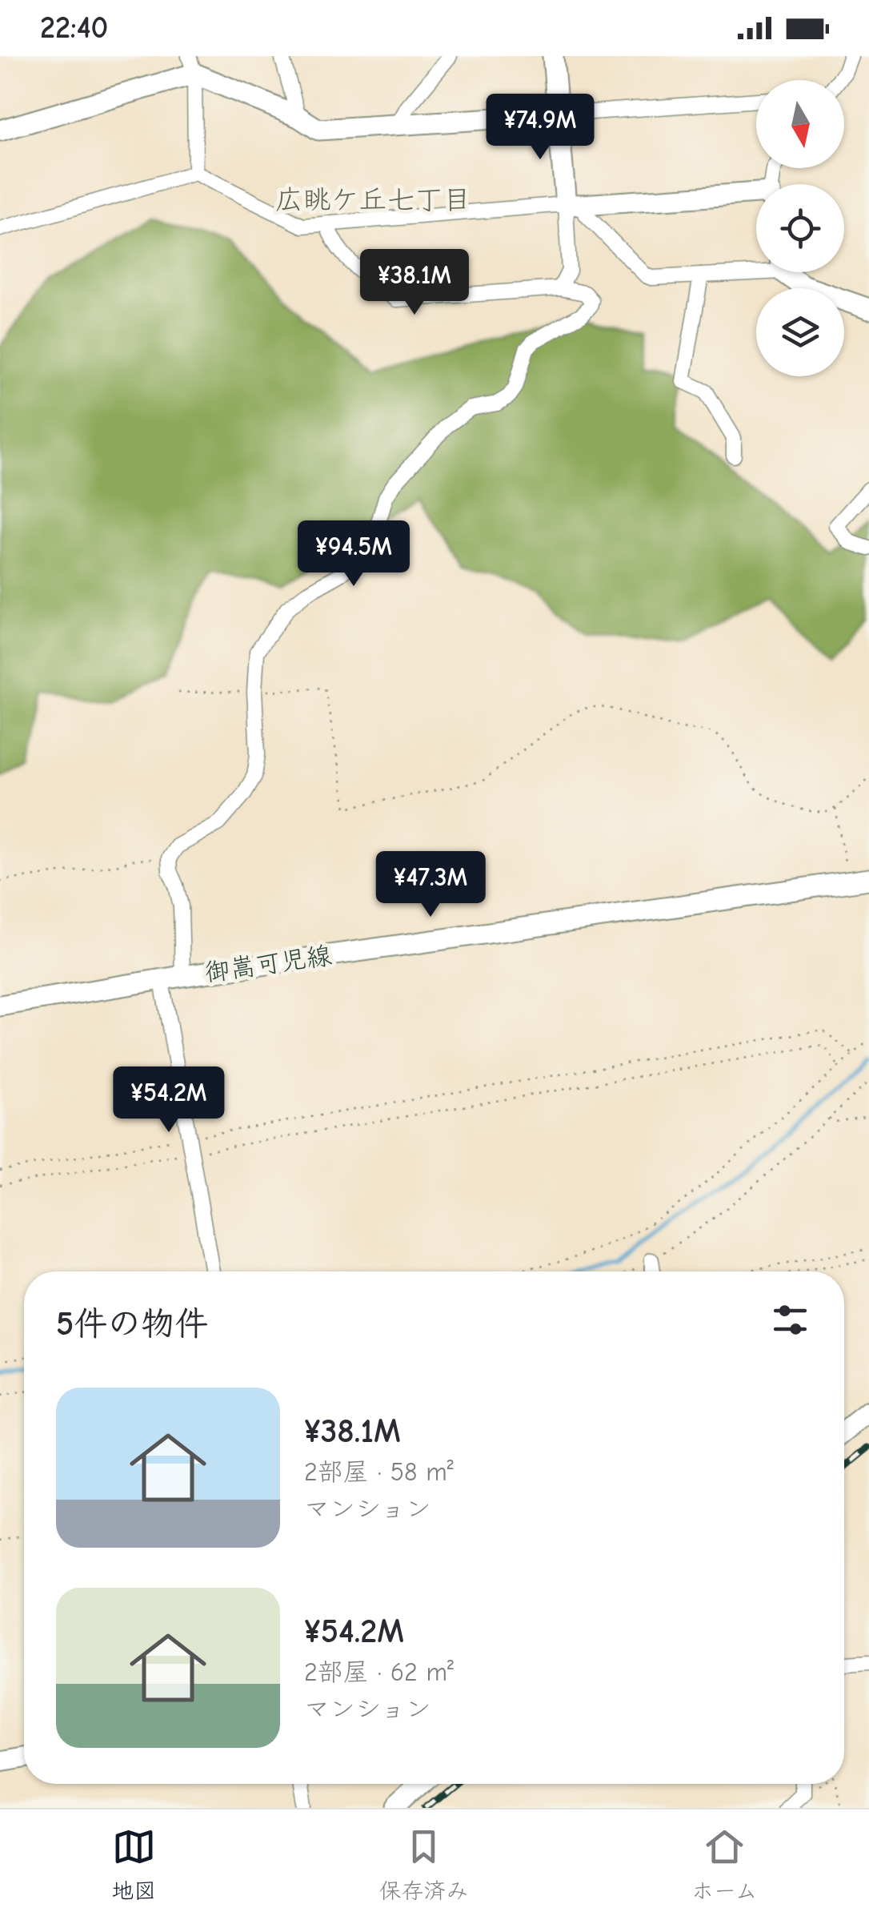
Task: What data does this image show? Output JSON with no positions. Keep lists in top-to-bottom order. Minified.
{"streets":{"street":["御嵩可児線"]},"districts":["広眺ケ丘七丁目"],"north":"bottom","page":{"status":"22:40","price":["¥74.9M","¥38.1M","¥94.5M","¥47.3M","¥54.2M"],"heading":"5件の物件","list":[{"name":"¥38.1M","note":"2部屋 · 58 m² · マンション"},{"name":"¥54.2M","note":"2部屋 · 62 m² · マンション"}],"tabs":["地図","保存済み","ホーム"]}}
